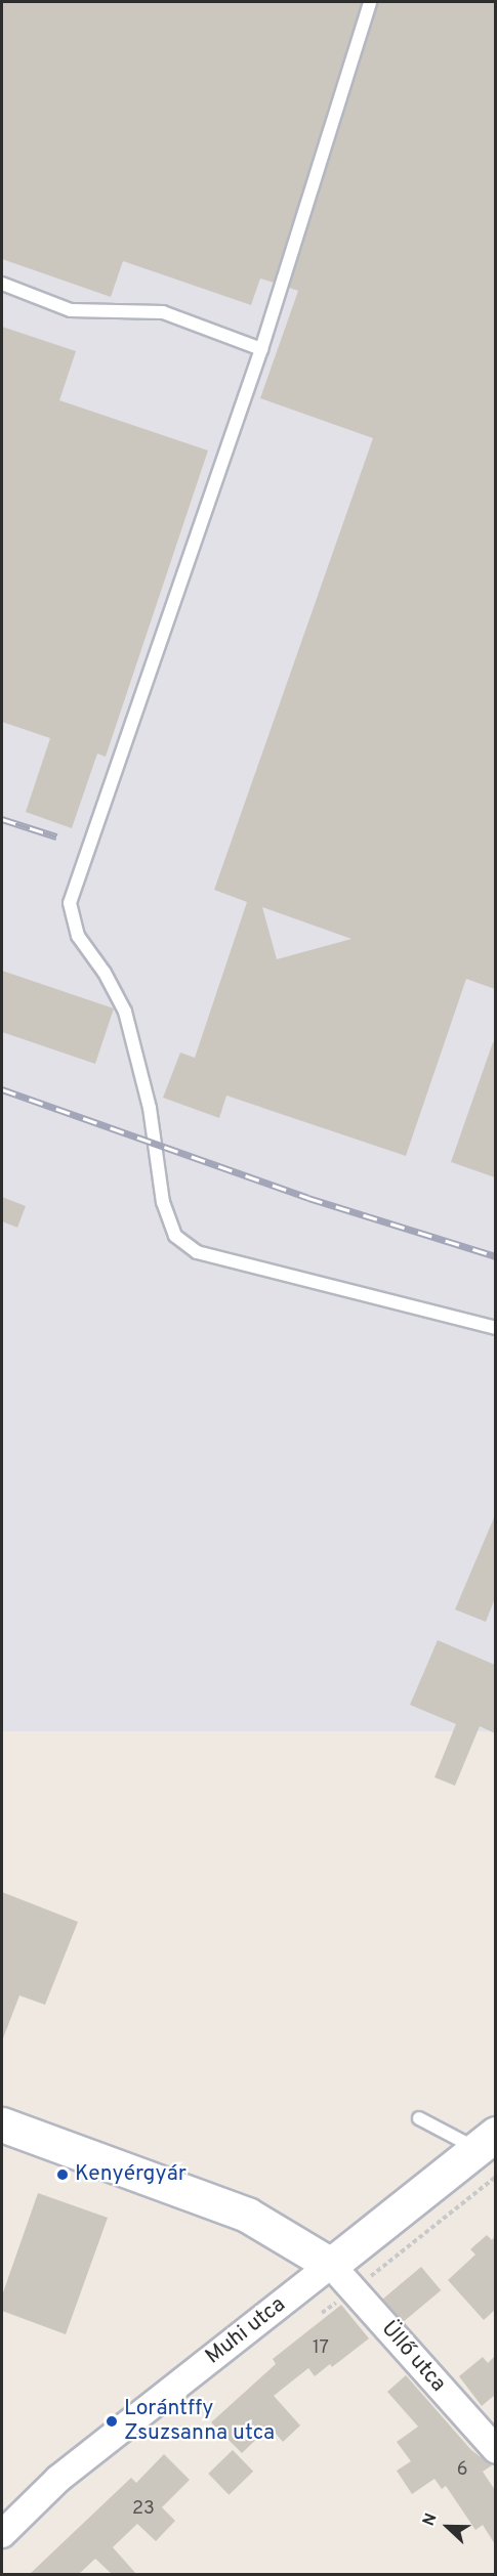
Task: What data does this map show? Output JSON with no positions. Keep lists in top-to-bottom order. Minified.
{"streets":{"main road":["Muhi utca"],"street":["Üllő utca"]},"crossings":[["Muhi utca","Üllő utca"]],"places":["Kenyérgyár","Lorántffy Zsuzsanna utca"],"house_numbers":["17","6","23"],"north":"left"}
